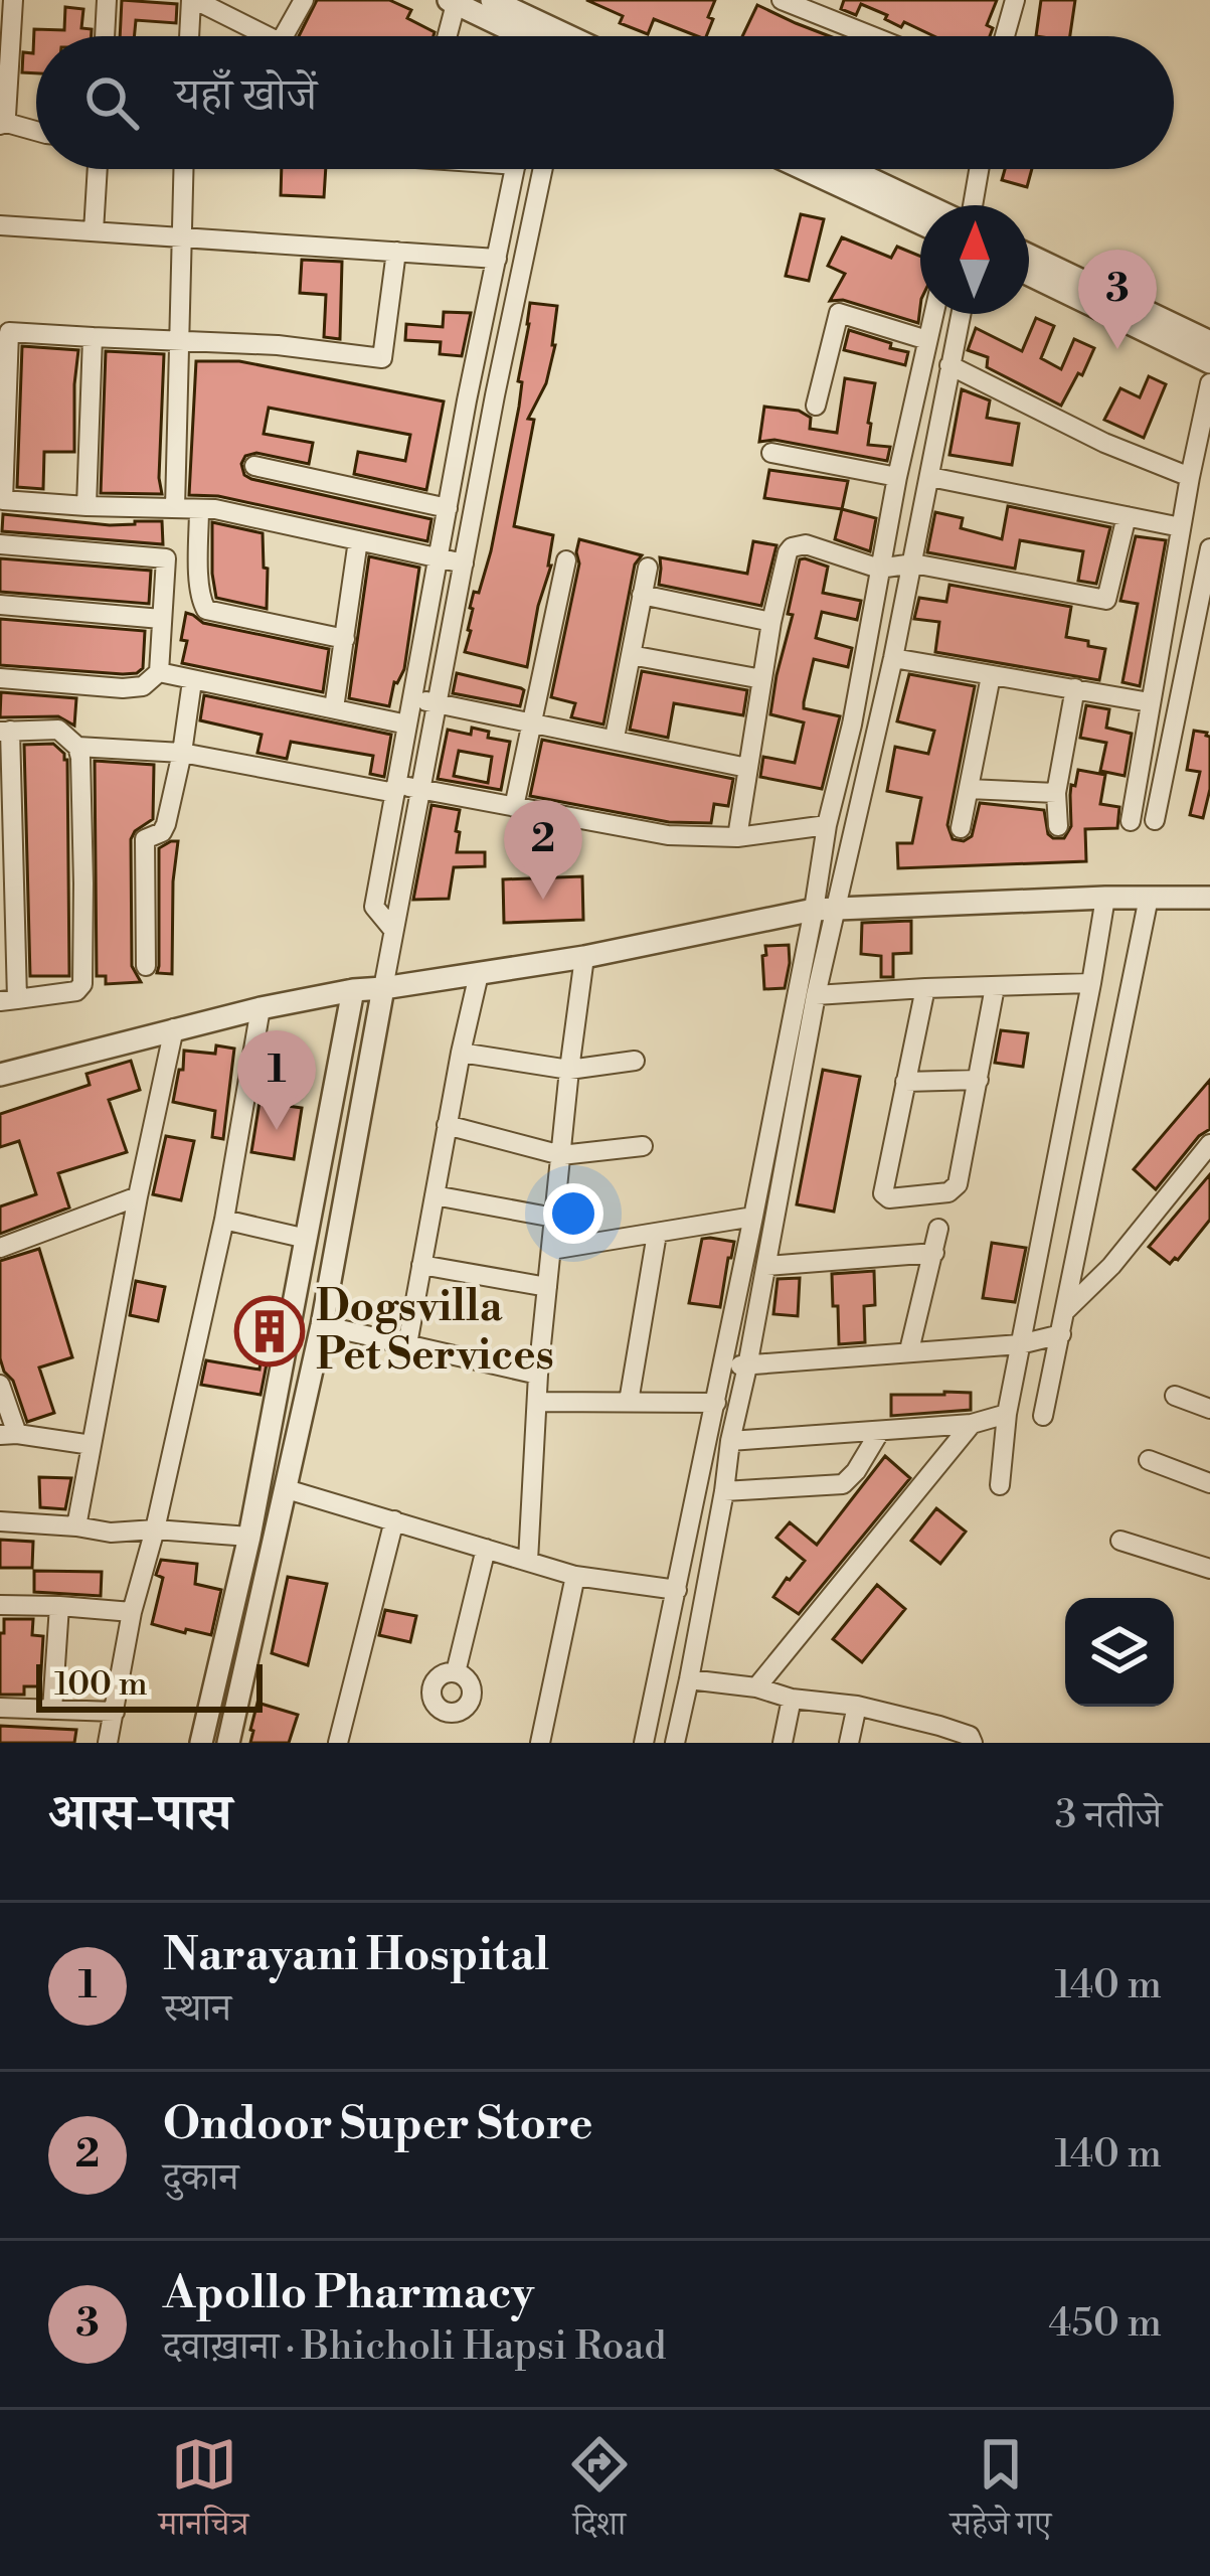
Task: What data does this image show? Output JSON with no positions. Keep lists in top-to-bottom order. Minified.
{"places":{"building":["Dogsvilla Pet Services"]},"scale_bar":"100 m","north":"top","page":{"search":"यहाँ खोजें","pins":["3","2","1"],"scale":"100 m","heading":["आस-पास","3 नतीजे"],"list":[{"mark":"1","name":"Narayani Hospital","note":"स्थान","value":"140 m"},{"mark":"2","name":"Ondoor Super Store","note":"दुकान","value":"140 m"},{"mark":"3","name":"Apollo Pharmacy","note":"दवाख़ाना · Bhicholi Hapsi Road","value":"450 m"}],"nav":["मानचित्र","दिशा","सहेजे गए"]}}
